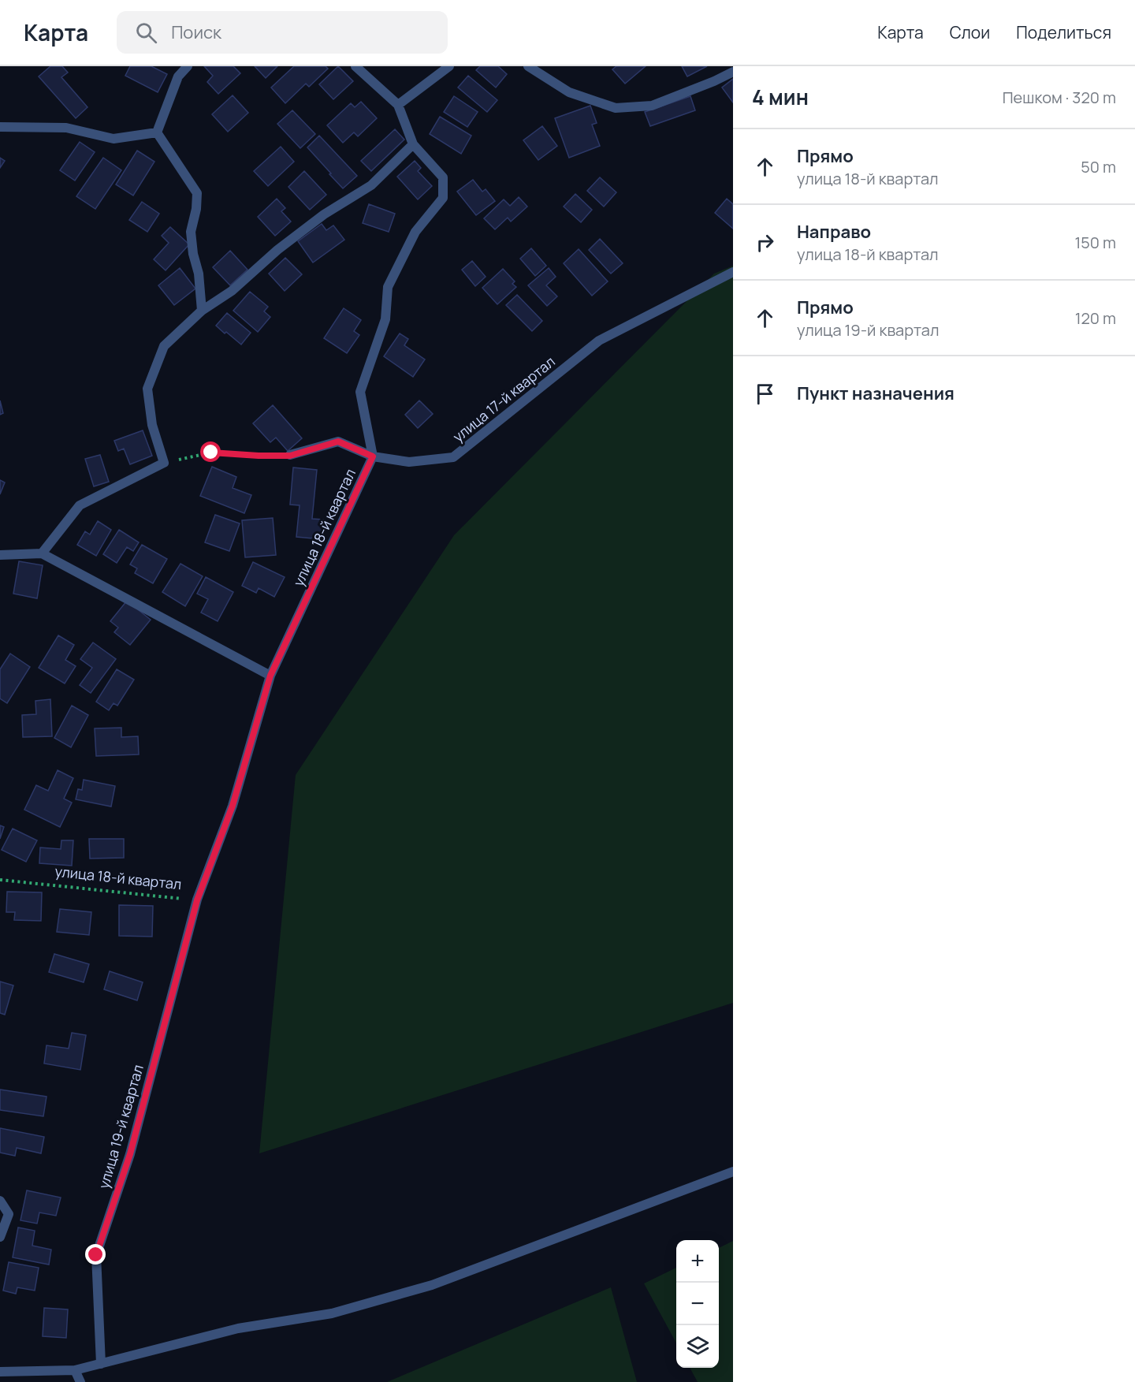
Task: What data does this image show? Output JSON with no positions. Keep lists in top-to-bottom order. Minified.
{"streets":{"street":["улица 17-й квартал","улица 18-й квартал","улица 19-й квартал"]},"crossings":[["улица 17-й квартал","улица 18-й квартал"],["улица 18-й квартал","улица 19-й квартал"]],"page":{"header":"Карта","search":"Поиск","nav":["Карта","Слои","Поделиться"],"heading":["4 мин","Пешком · 320 m"],"list":[["Прямо","улица 18-й квартал","50 m"],["Направо","улица 18-й квартал","150 m"],["Прямо","улица 19-й квартал","120 m"],"Пункт назначения"],"map_buttons":["+","−"]}}
